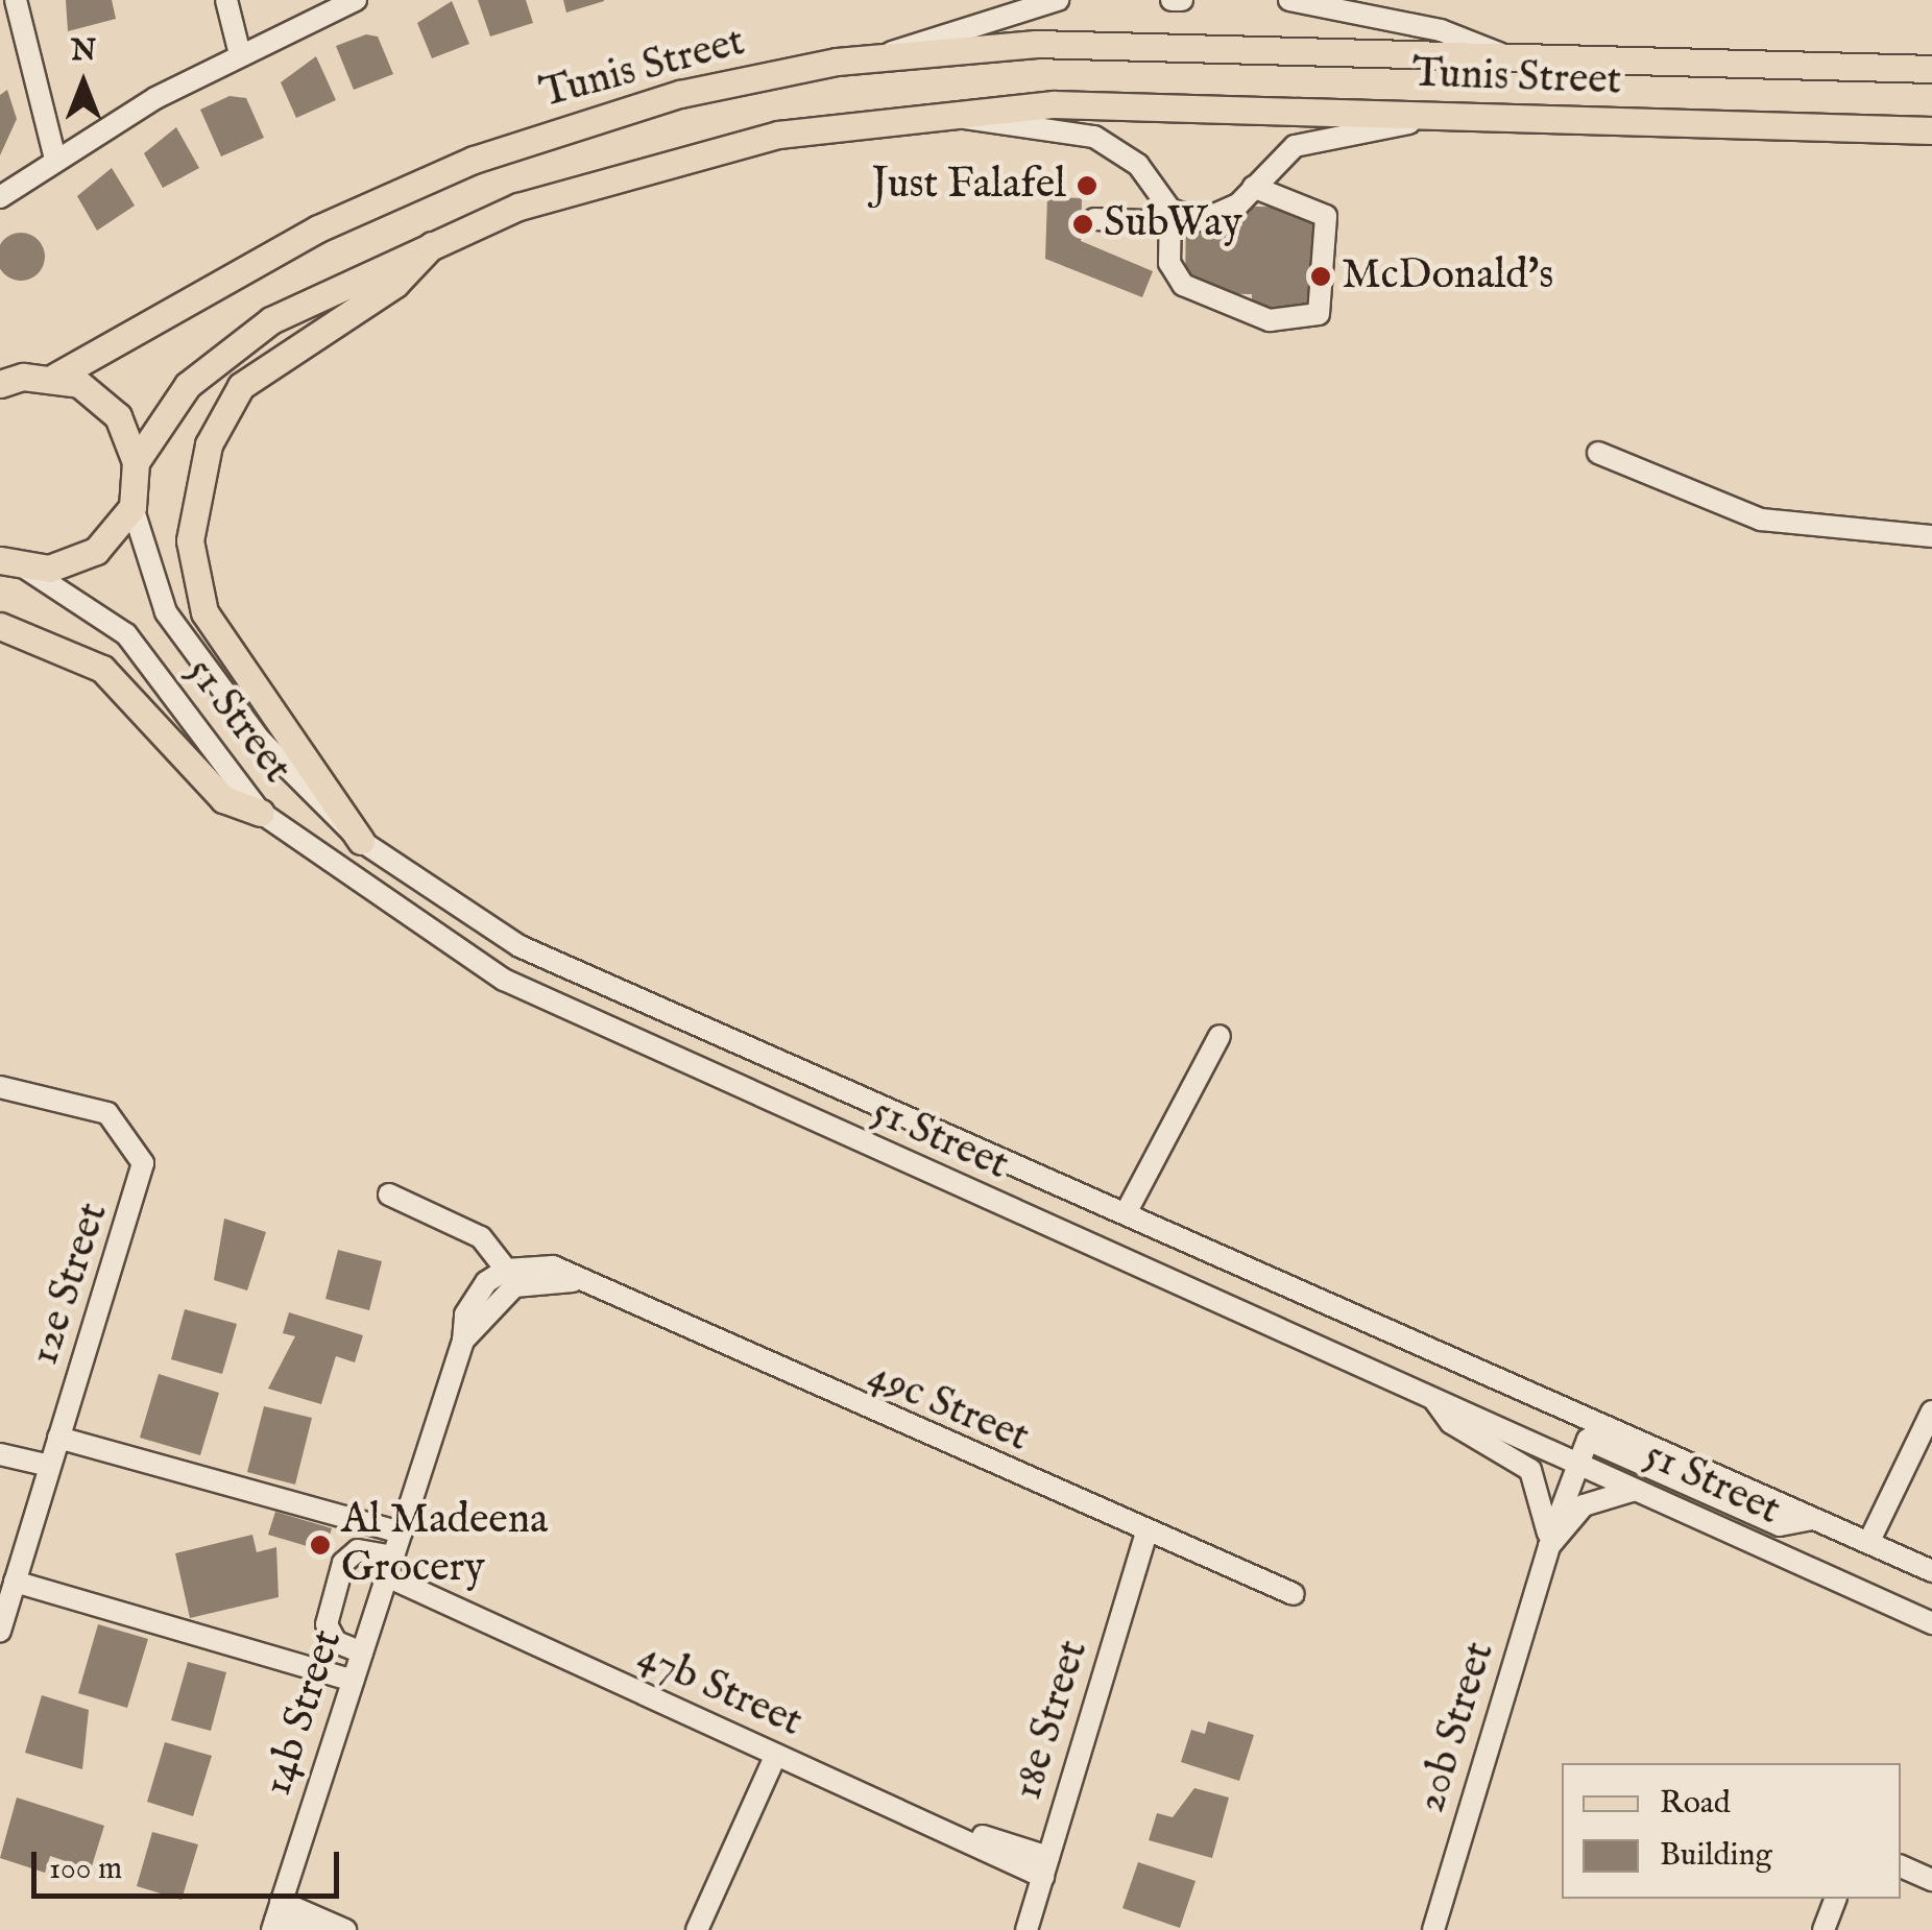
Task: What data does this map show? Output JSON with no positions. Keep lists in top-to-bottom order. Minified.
{"streets":{"main road":["Tunis Street"],"street":["51 Street","12e Street","49c Street","47b Street","14b Street","18e Street","20b Street"]},"crossings":[["51 Street","20b Street"],["49c Street","14b Street"],["49c Street","18e Street"],["47b Street","14b Street"],["47b Street","18e Street"]],"places":["Just Falafel","SubWay","McDonald's","Al Madeena Grocery"],"legend":["Road","Building"],"scale_bar":"100 m","north":"top"}
